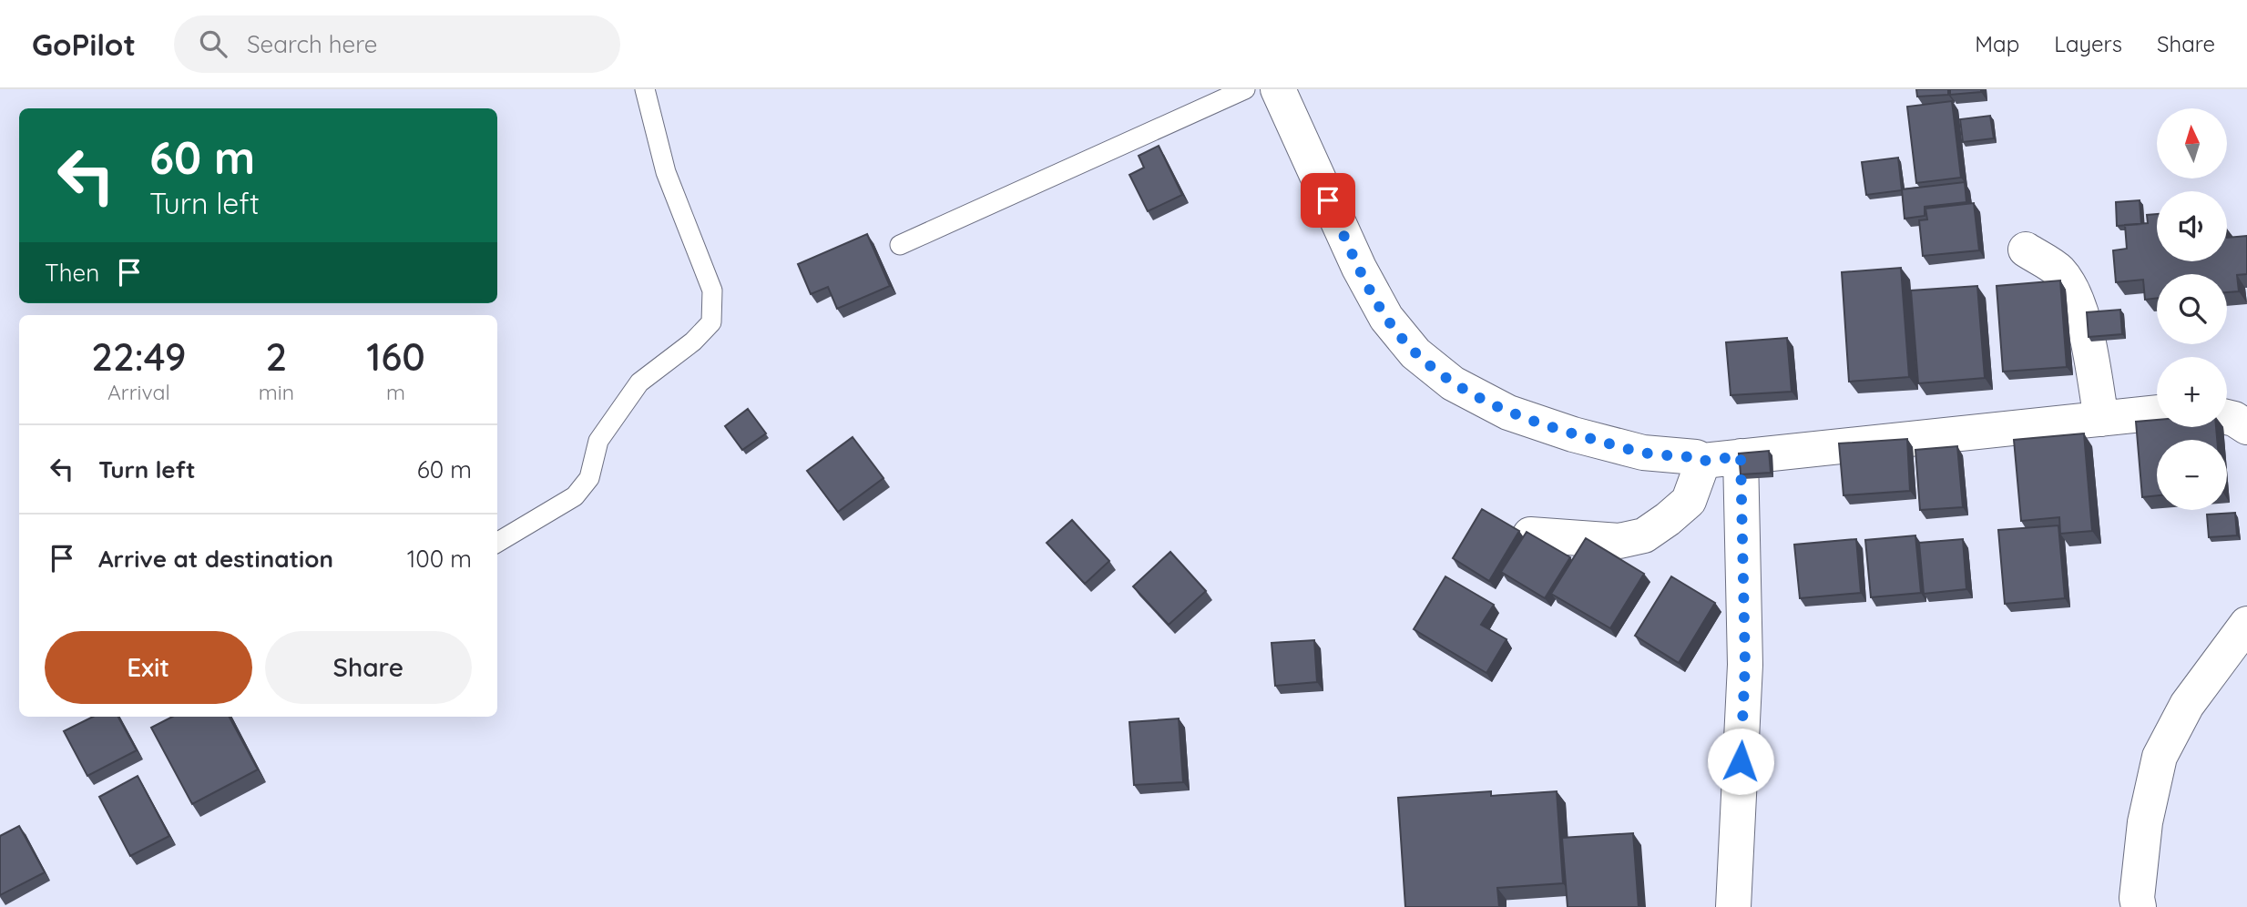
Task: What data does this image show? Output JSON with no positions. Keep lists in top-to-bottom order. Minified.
{"north":"top","page":{"header":"GoPilot","search":"Search here","nav":["Map","Layers","Share"],"map_buttons":["+","−"],"turn":["60 m","Turn left"],"then":"Then","eta":["22:49","Arrival","2","min","160","m"],"list":[{"name":"Turn left","value":"60 m"},{"name":"Arrive at destination","value":"100 m"}],"buttons":["Exit","Share"]}}
